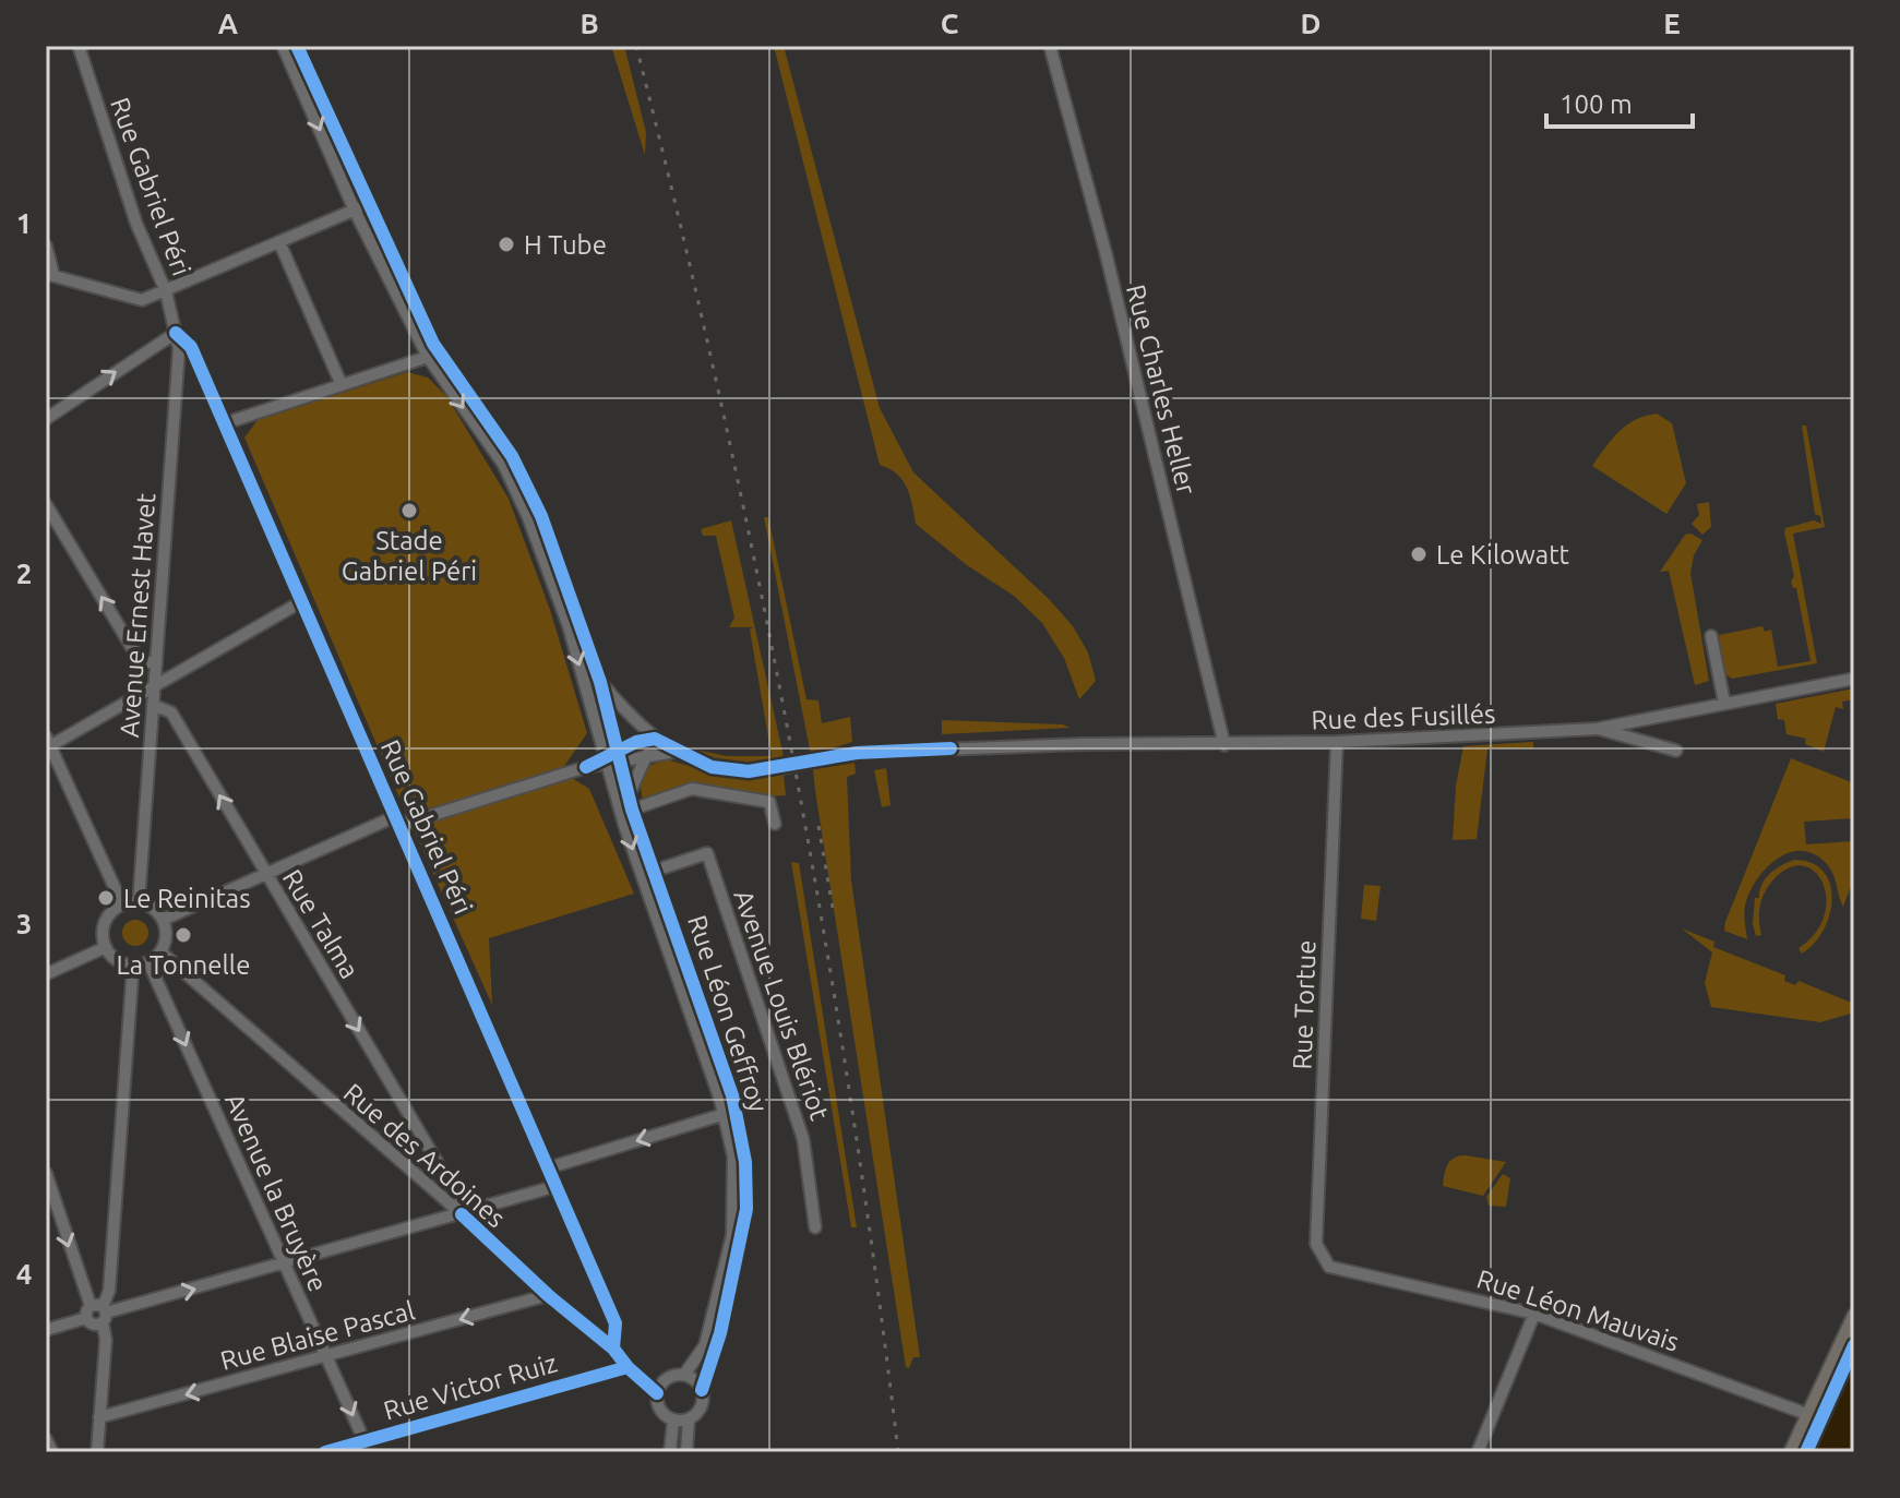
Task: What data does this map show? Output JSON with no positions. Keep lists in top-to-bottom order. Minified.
{"streets":{"street":["Rue Gabriel Péri","Rue Charles Heller","Avenue Ernest Havet","Rue des Fusillés","Rue Talma","Avenue Louis Blériot","Rue Tortue","Rue Léon Geffroy","Rue des Ardoines","Avenue la Bruyère","Rue Léon Mauvais","Rue Blaise Pascal","Rue Victor Ruiz"]},"crossings":[["Rue Gabriel Péri","Avenue Ernest Havet"],["Rue Gabriel Péri","Rue des Ardoines"],["Rue Charles Heller","Rue des Fusillés"],["Avenue Ernest Havet","Rue Talma"],["Avenue Ernest Havet","Rue des Ardoines"],["Avenue Ernest Havet","Avenue la Bruyère"],["Rue des Fusillés","Rue Tortue"],["Avenue Louis Blériot","Rue Léon Geffroy"],["Rue Tortue","Rue Léon Mauvais"],["Rue Léon Geffroy","Rue des Ardoines"],["Rue des Ardoines","Avenue la Bruyère"],["Rue des Ardoines","Rue Blaise Pascal"],["Rue des Ardoines","Rue Victor Ruiz"],["Avenue la Bruyère","Rue Blaise Pascal"],["Avenue la Bruyère","Rue Victor Ruiz"]],"one_way":["Avenue la Bruyère","Rue Blaise Pascal"],"places":["H Tube","Stade Gabriel Péri","Le Kilowatt","Le Reinitas","La Tonnelle"],"scale_bar":"100 m","grid":{"columns":["A","B","C","D","E"],"rows":["1","2","3","4"]}}
